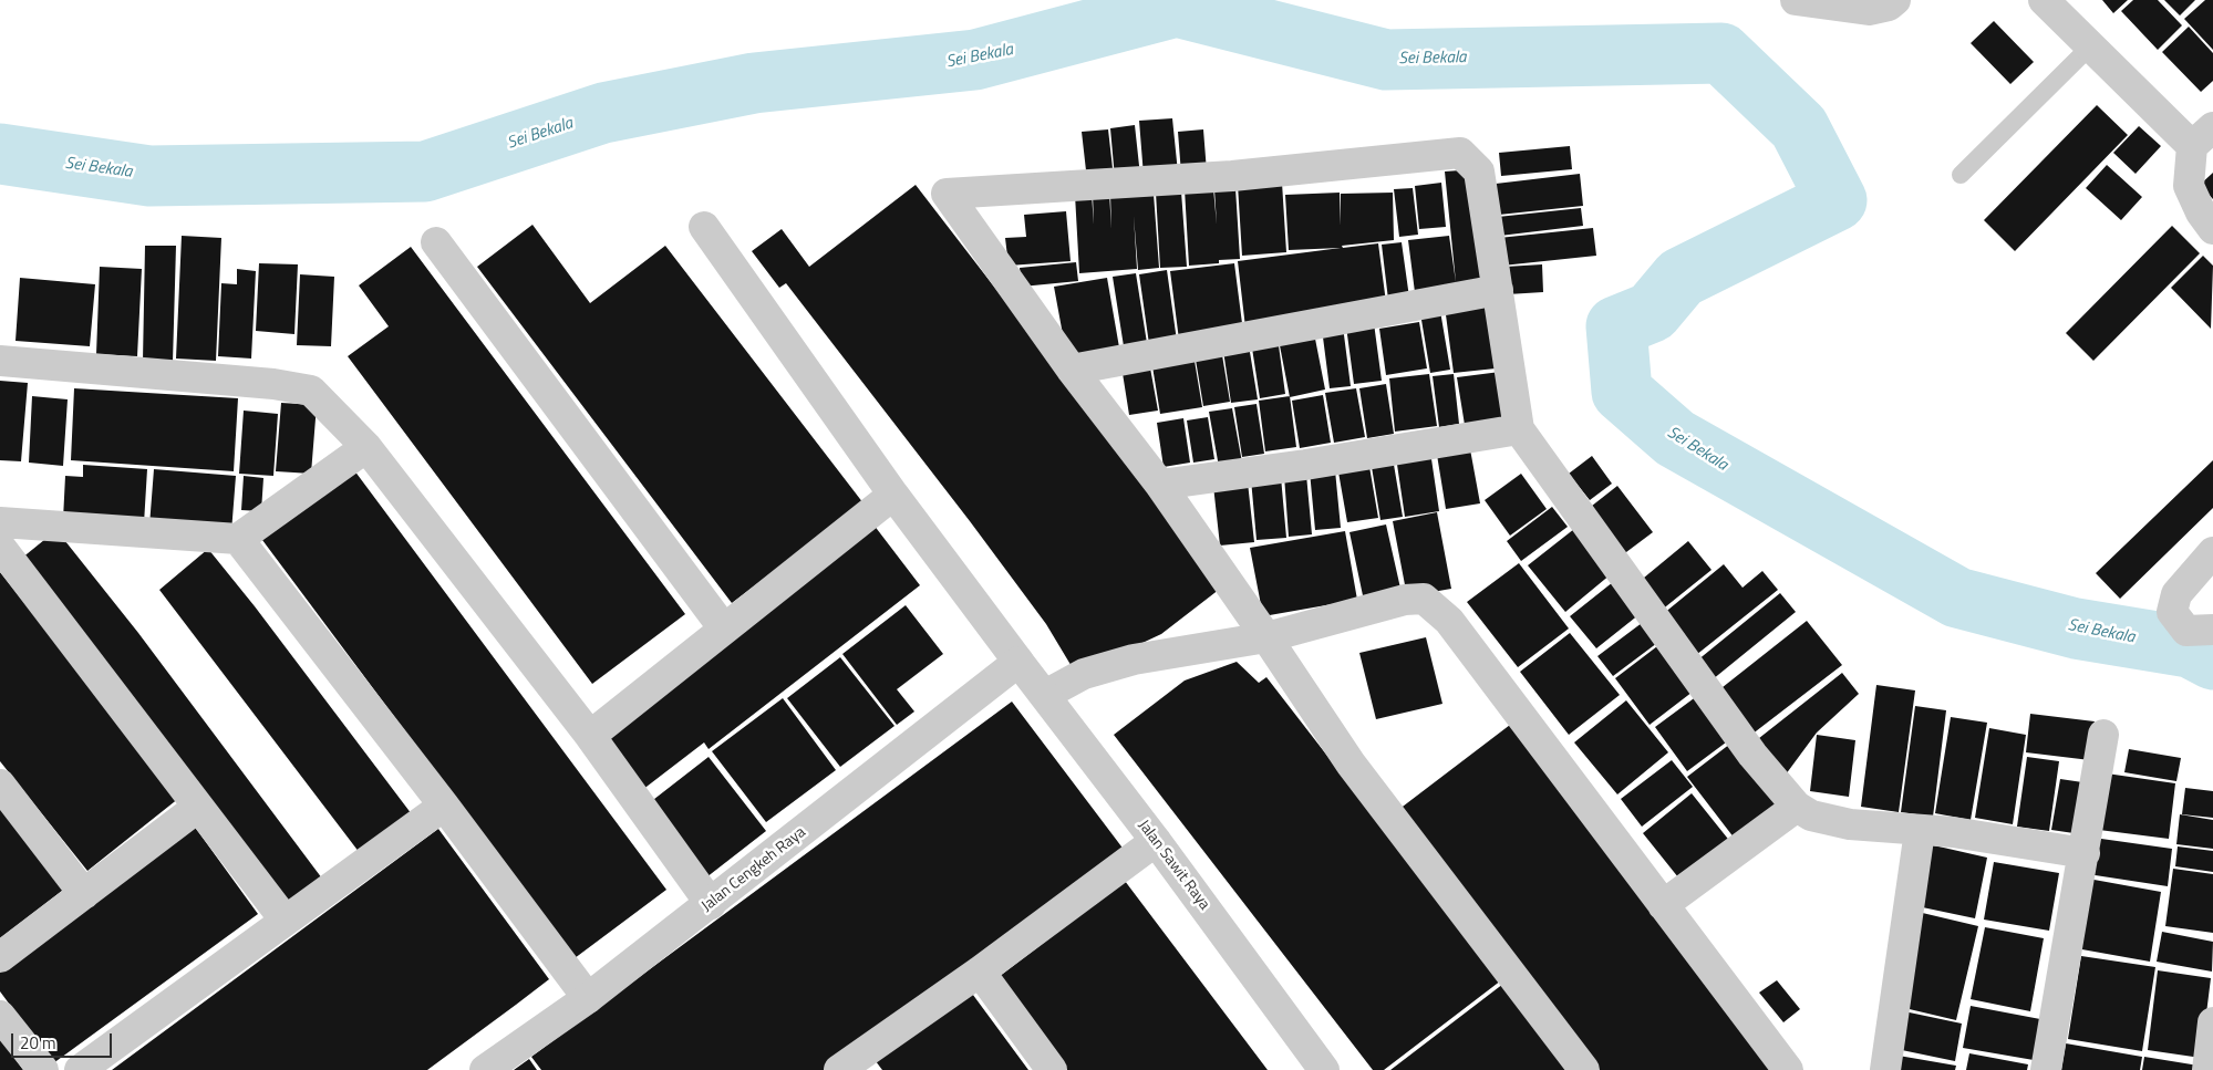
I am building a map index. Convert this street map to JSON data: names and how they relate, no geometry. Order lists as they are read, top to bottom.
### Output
{
  "streets": {
    "street": ["Jalan Sawit Raya", "Jalan Cengkeh Raya"]
  },
  "crossings": [
    ["Jalan Sawit Raya", "Jalan Cengkeh Raya"]
  ],
  "water": ["Sei Bekala"],
  "scale_bar": "20 m"
}
